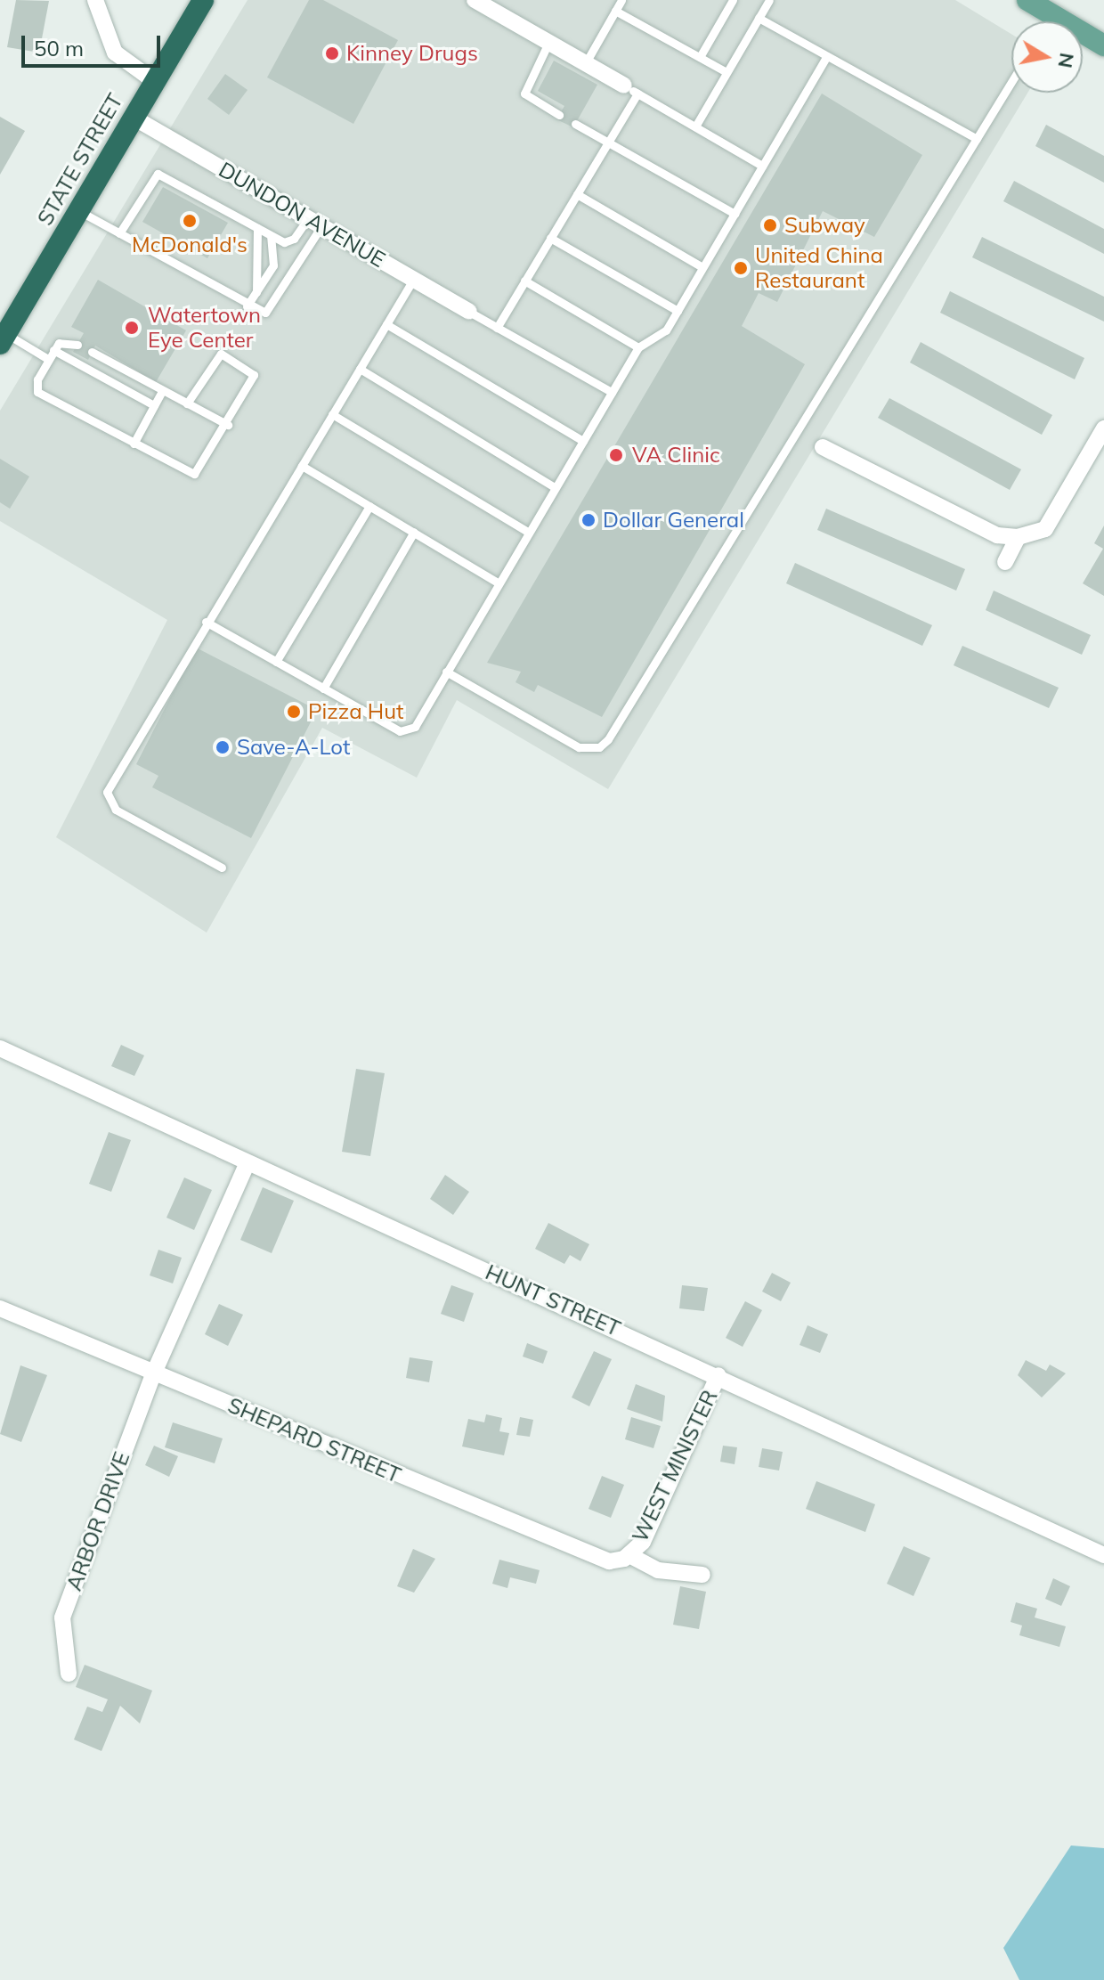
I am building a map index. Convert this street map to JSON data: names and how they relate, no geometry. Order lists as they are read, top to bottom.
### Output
{
  "streets": {
    "highway": ["STATE STREET"],
    "street": [
      "DUNDON AVENUE",
      "HUNT STREET",
      "SHEPARD STREET",
      "WEST MINISTER",
      "ARBOR DRIVE"
    ]
  },
  "crossings": [
    ["STATE STREET", "DUNDON AVENUE"],
    ["HUNT STREET", "WEST MINISTER"],
    ["HUNT STREET", "ARBOR DRIVE"],
    ["SHEPARD STREET", "WEST MINISTER"],
    ["SHEPARD STREET", "ARBOR DRIVE"]
  ],
  "places": [
    "Kinney Drugs",
    "McDonald's",
    "Subway",
    "United China Restaurant",
    "Watertown Eye Center",
    "VA Clinic",
    "Dollar General",
    "Pizza Hut",
    "Save-A-Lot"
  ],
  "scale_bar": "50 m",
  "north": "right"
}
